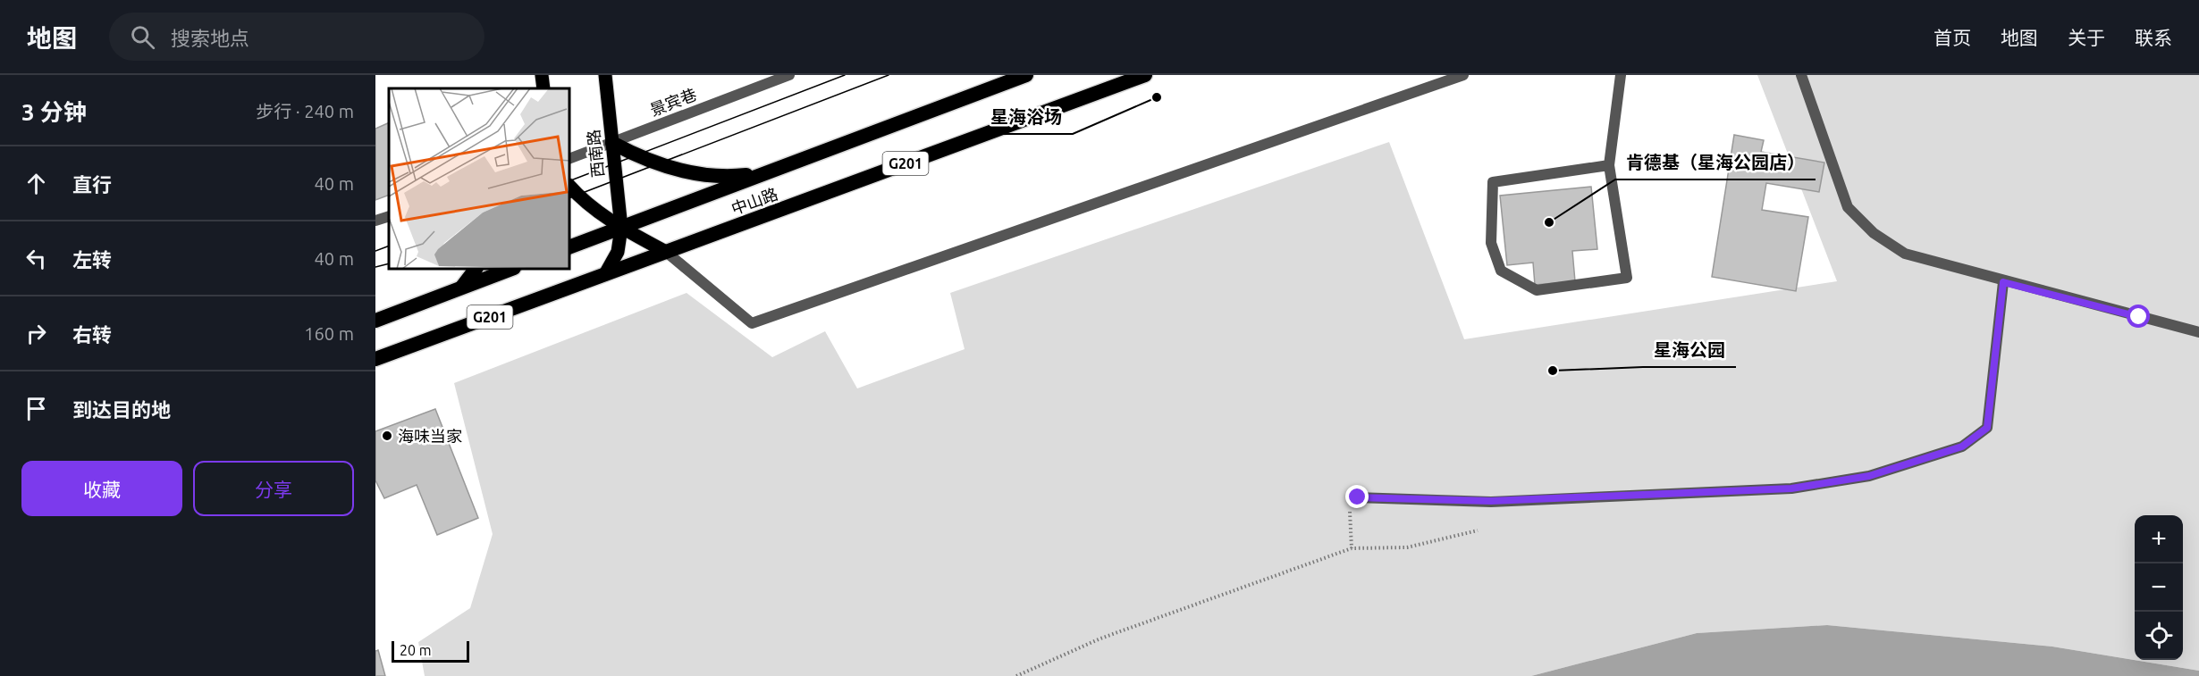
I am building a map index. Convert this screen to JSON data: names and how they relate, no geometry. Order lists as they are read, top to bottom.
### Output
{
  "streets": {
    "highway": ["G201", "中山路"],
    "main road": ["西南路"],
    "street": ["景宾巷"]
  },
  "crossings": [
    ["景宾巷", "西南路"],
    ["西南路", "中山路"]
  ],
  "places": [
    "星海浴场",
    "肯德基（星海公园店）",
    "星海公园",
    "海味当家"
  ],
  "scale_bar": "20 m",
  "page": {
    "header": "地图",
    "search": "搜索地点",
    "nav": [
      "首页",
      "地图",
      "关于",
      "联系"
    ],
    "heading": ["3 分钟", "步行 · 240 m"],
    "list": [
      ["直行", "40 m"],
      ["左转", "40 m"],
      ["右转", "160 m"],
      "到达目的地"
    ],
    "buttons": ["收藏", "分享"],
    "map_buttons": ["+", "−"],
    "scale": "20 m"
  }
}
